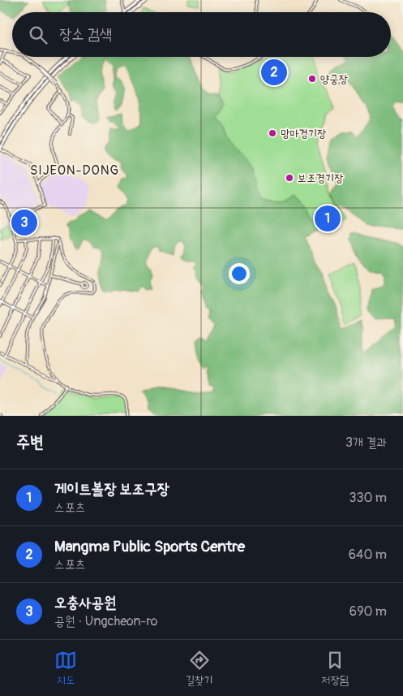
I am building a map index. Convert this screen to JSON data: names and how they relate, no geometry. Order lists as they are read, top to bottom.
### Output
{
  "districts": ["SIJEON-DONG"],
  "places": ["양궁장", "망마경기장", "보조경기장"],
  "page": {
    "search": "장소 검색",
    "pins": ["2", "1", "3"],
    "heading": ["주변", "3개 결과"],
    "list": [
      {
        "mark": "1",
        "name": "게이트볼장 보조구장",
        "note": "스포츠",
        "value": "330 m"
      },
      {
        "mark": "2",
        "name": "Mangma Public Sports Centre",
        "note": "스포츠",
        "value": "640 m"
      },
      {
        "mark": "3",
        "name": "오충사공원",
        "note": "공원 · Ungcheon-ro",
        "value": "690 m"
      }
    ],
    "nav": ["지도", "길찾기", "저장됨"]
  }
}
